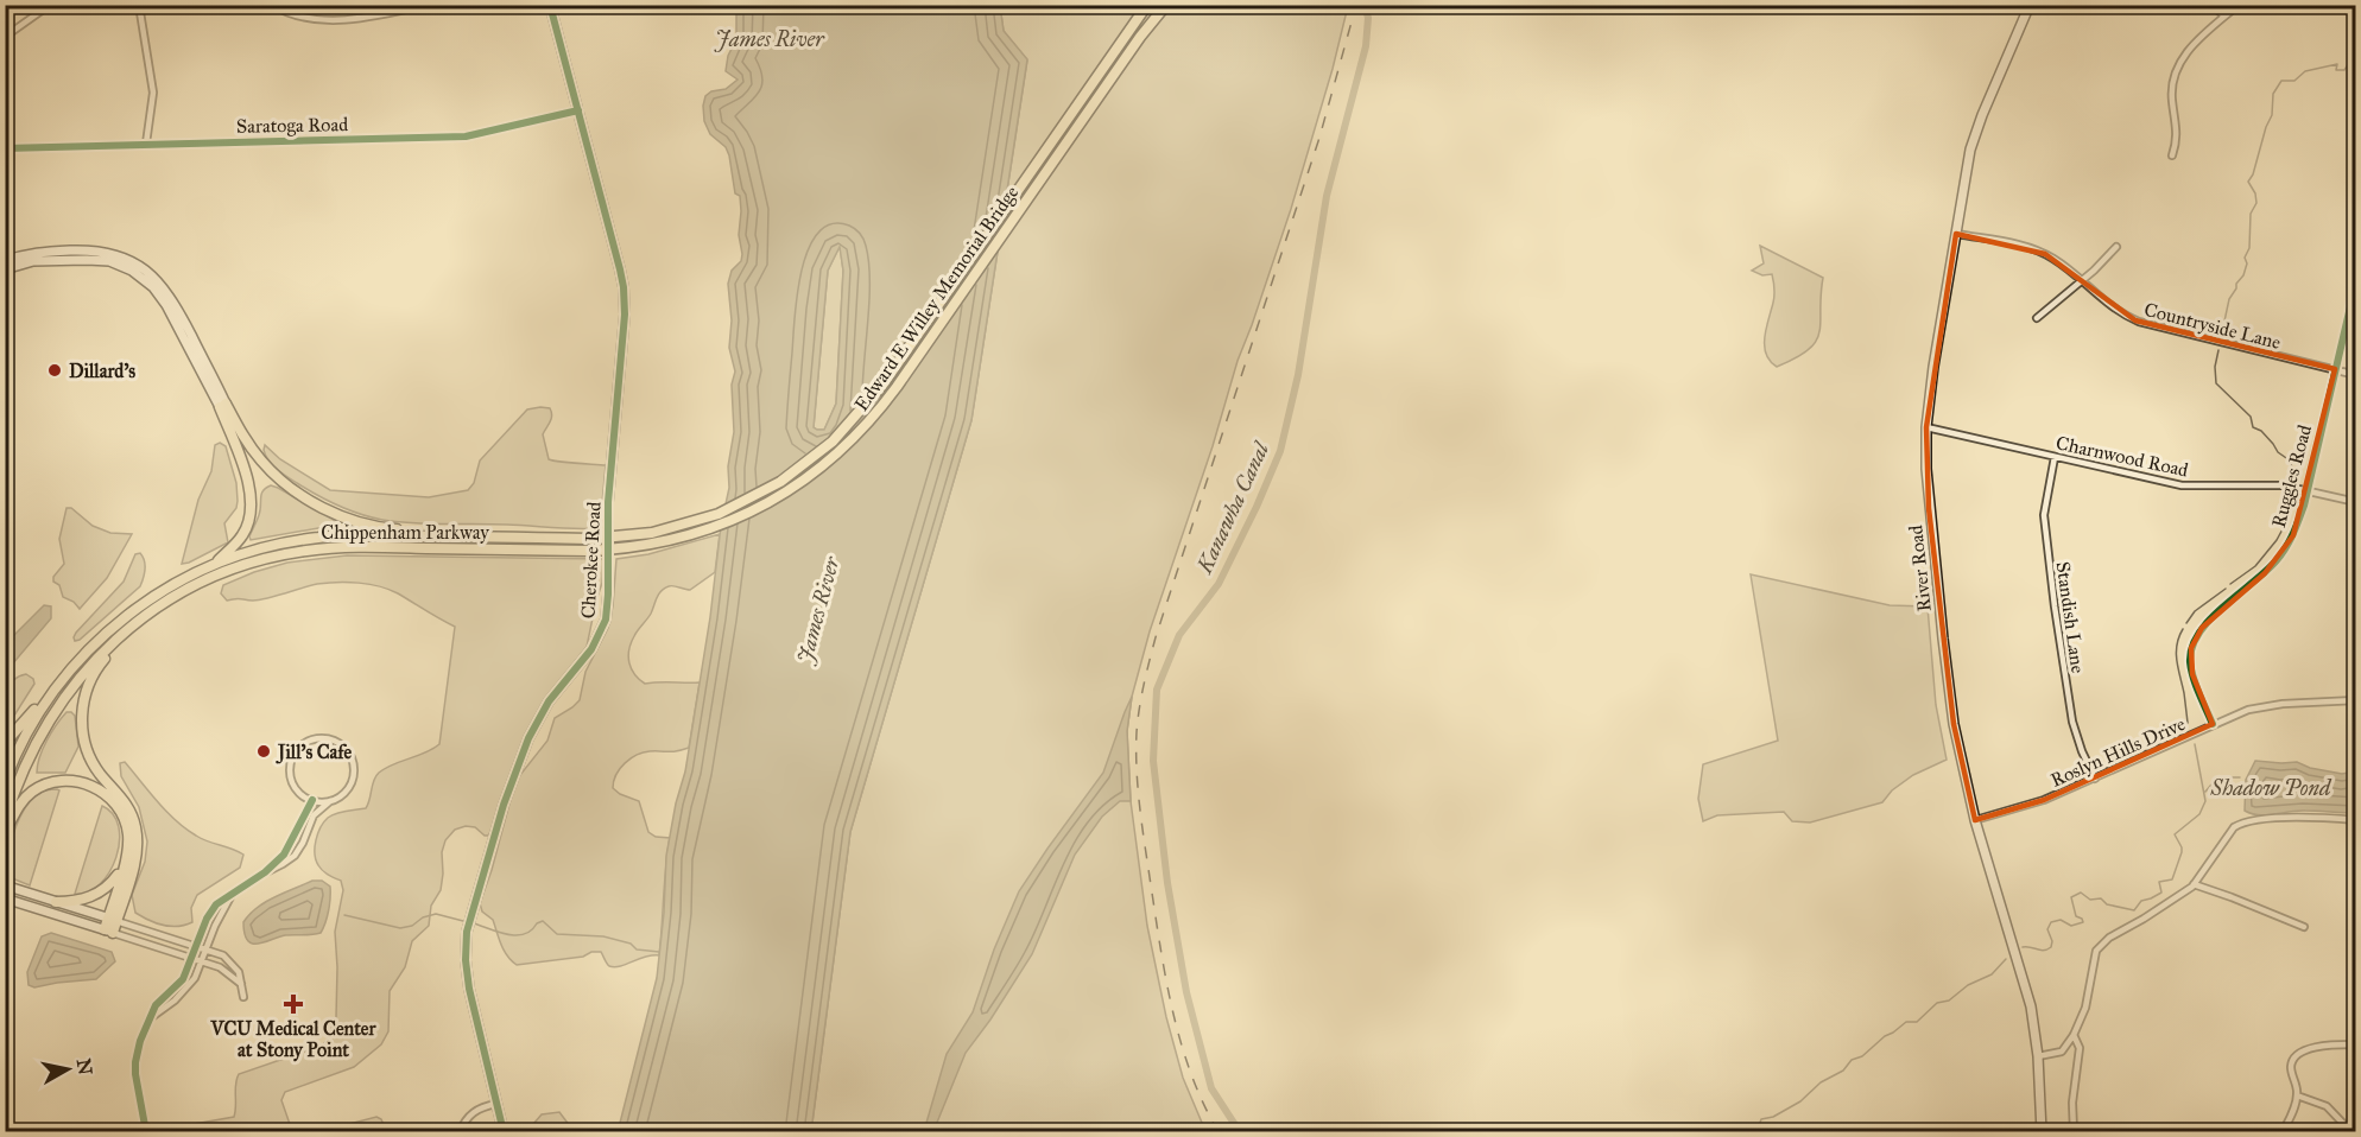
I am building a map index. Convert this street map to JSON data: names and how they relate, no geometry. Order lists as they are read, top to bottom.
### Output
{
  "streets": {
    "highway": ["Edward E Willey Memorial Bridge", "Chippenham Parkway"],
    "street": [
      "Saratoga Road",
      "Countryside Lane",
      "Charnwood Road",
      "Ruggles Road",
      "Cherokee Road",
      "River Road",
      "Standish Lane",
      "Roslyn Hills Drive"
    ]
  },
  "crossings": [
    ["Saratoga Road", "Cherokee Road"],
    ["Edward E Willey Memorial Bridge", "Chippenham Parkway"],
    ["Countryside Lane", "Ruggles Road"],
    ["Countryside Lane", "River Road"],
    ["Charnwood Road", "Ruggles Road"],
    ["Charnwood Road", "River Road"],
    ["Charnwood Road", "Standish Lane"],
    ["Ruggles Road", "Roslyn Hills Drive"],
    ["River Road", "Roslyn Hills Drive"],
    ["Standish Lane", "Roslyn Hills Drive"]
  ],
  "water": ["James River", "Kanawha Canal", "Shadow Pond"],
  "places": {
    "other": ["Dillard's", "Jill's Cafe"],
    "health": ["VCU Medical Center at Stony Point"]
  },
  "north": "right"
}
